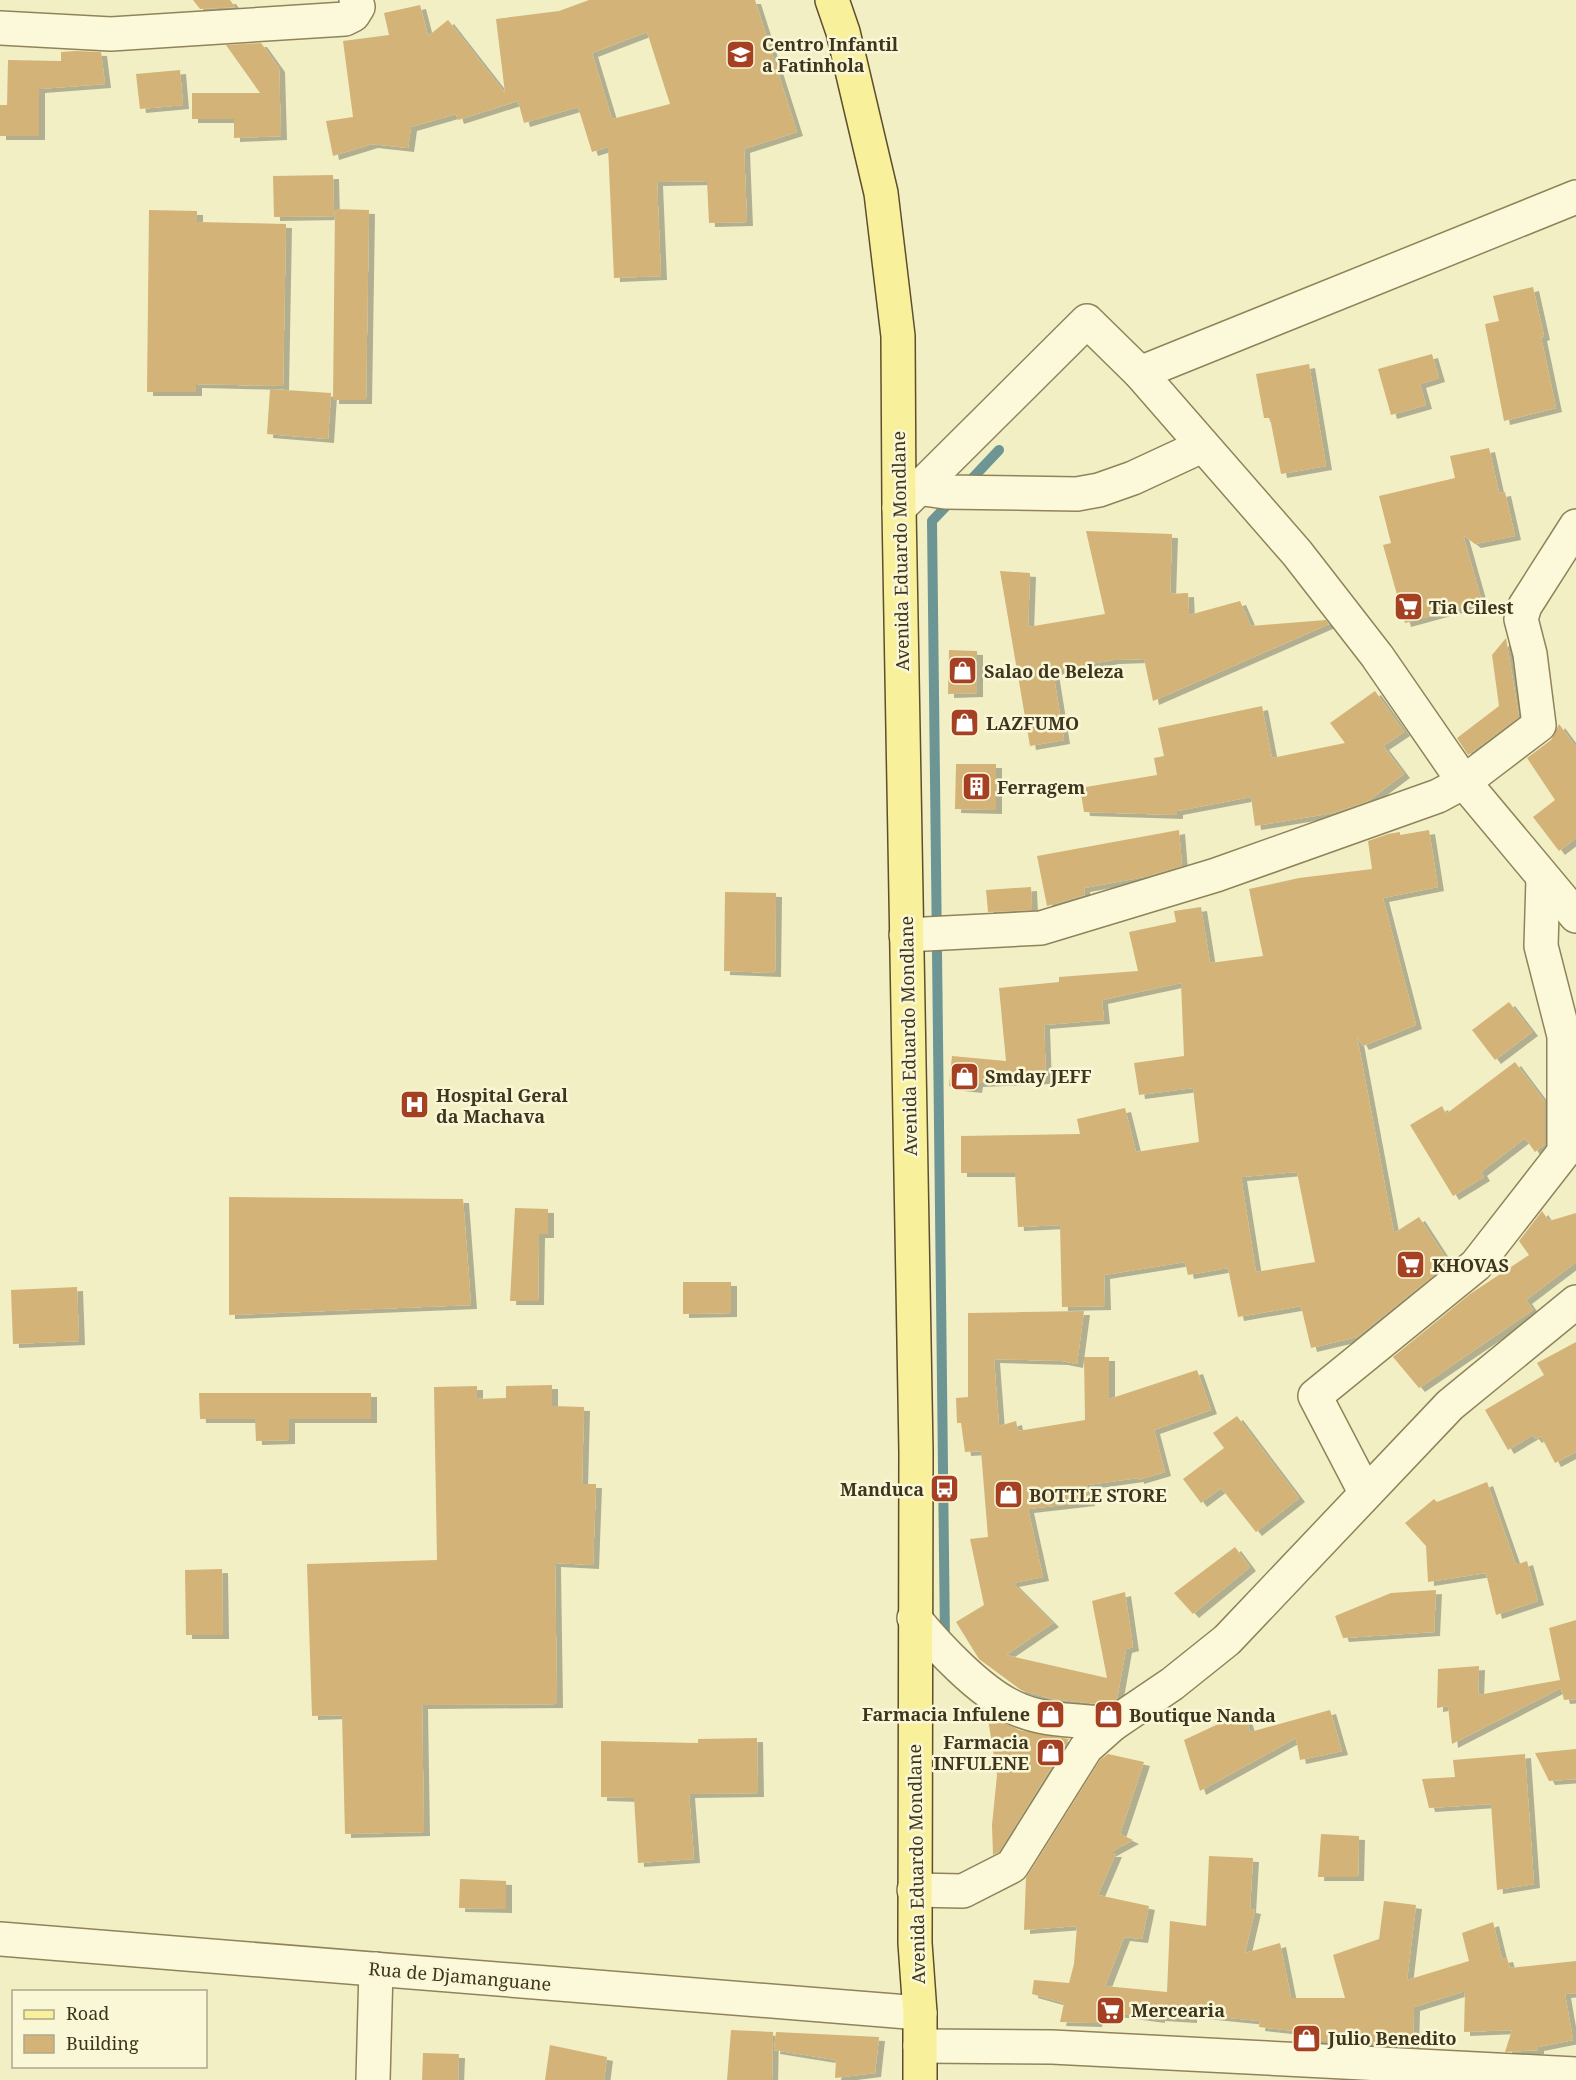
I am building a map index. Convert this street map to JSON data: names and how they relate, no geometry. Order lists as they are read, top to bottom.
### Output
{
  "streets": {
    "main road": ["Avenida Eduardo Mondlane"],
    "street": ["Rua de Djamanguane"]
  },
  "crossings": [
    ["Avenida Eduardo Mondlane", "Rua de Djamanguane"]
  ],
  "places": {
    "school or university": ["Centro Infantil a Fatinhola"],
    "supermarket": ["Tia Cilest", "KHOVAS", "Mercearia"],
    "shop": [
      "Salao de Beleza",
      "LAZFUMO",
      "Smday JEFF",
      "BOTTLE STORE",
      "Farmacia Infulene",
      "Boutique Nanda",
      "Farmacia INFULENE",
      "Julio Benedito"
    ],
    "building": ["Ferragem"],
    "hospital": ["Hospital Geral da Machava"],
    "bus stop": ["Manduca"]
  },
  "legend": ["Road", "Building"]
}
